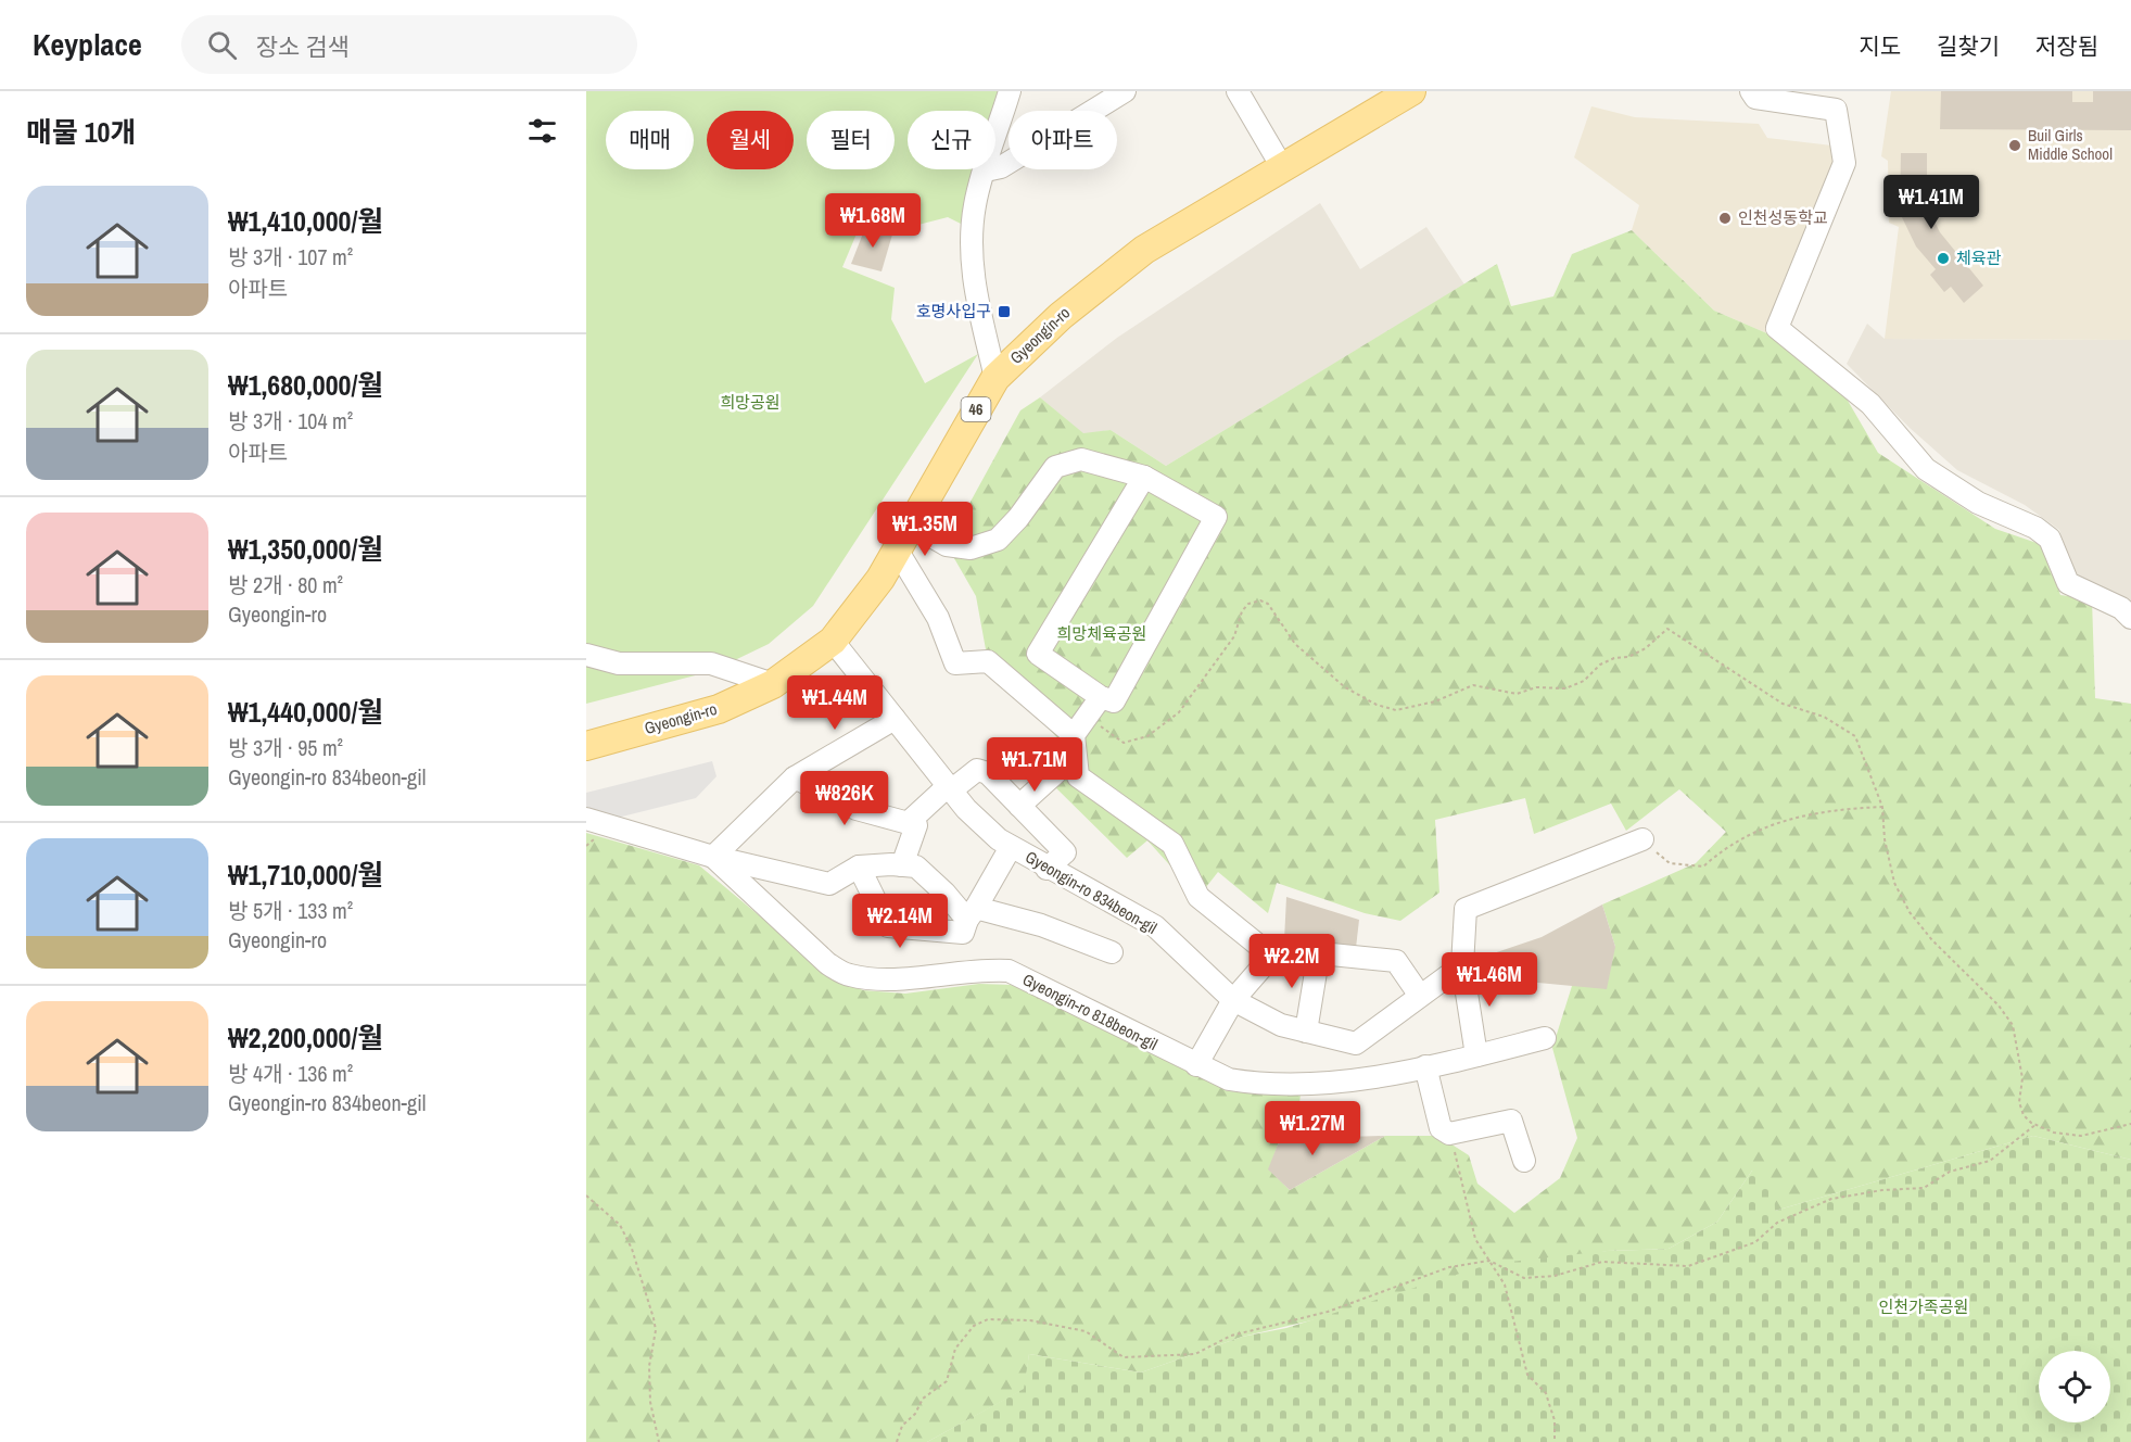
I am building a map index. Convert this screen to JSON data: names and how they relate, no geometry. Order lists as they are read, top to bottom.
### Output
{
  "streets": {
    "main road": ["Gyeongin-ro", "46"],
    "street": ["Gyeongin-ro 834beon-gil", "Gyeongin-ro 818beon-gil"]
  },
  "crossings": [
    ["Gyeongin-ro", "Gyeongin-ro 834beon-gil"]
  ],
  "parks": ["희망공원", "희망체육공원", "인천가족공원"],
  "places": {
    "other": ["Buil Girls Middle School", "인천성동학교", "체육관"],
    "transit": ["호명사입구"]
  },
  "page": {
    "header": "Keyplace",
    "search": "장소 검색",
    "nav": ["지도", "길찾기", "저장됨"],
    "heading": "매물 10개",
    "chip": [
      "매매",
      "월세",
      "필터",
      "신규",
      "아파트"
    ],
    "list": [
      {
        "name": "₩1,410,000/월",
        "note": "방 3개 · 107 m² · 아파트"
      },
      {
        "name": "₩1,680,000/월",
        "note": "방 3개 · 104 m² · 아파트"
      },
      {
        "name": "₩1,350,000/월",
        "note": "방 2개 · 80 m² · Gyeongin-ro"
      },
      {
        "name": "₩1,440,000/월",
        "note": "방 3개 · 95 m² · Gyeongin-ro 834beon-gil"
      },
      {
        "name": "₩1,710,000/월",
        "note": "방 5개 · 133 m² · Gyeongin-ro"
      },
      {
        "name": "₩2,200,000/월",
        "note": "방 4개 · 136 m² · Gyeongin-ro 834beon-gil"
      }
    ],
    "price": [
      "₩1.41M",
      "₩1.68M",
      "₩1.35M",
      "₩1.44M",
      "₩1.71M",
      "₩826K",
      "₩2.14M",
      "₩2.2M",
      "₩1.46M",
      "₩1.27M"
    ]
  }
}
